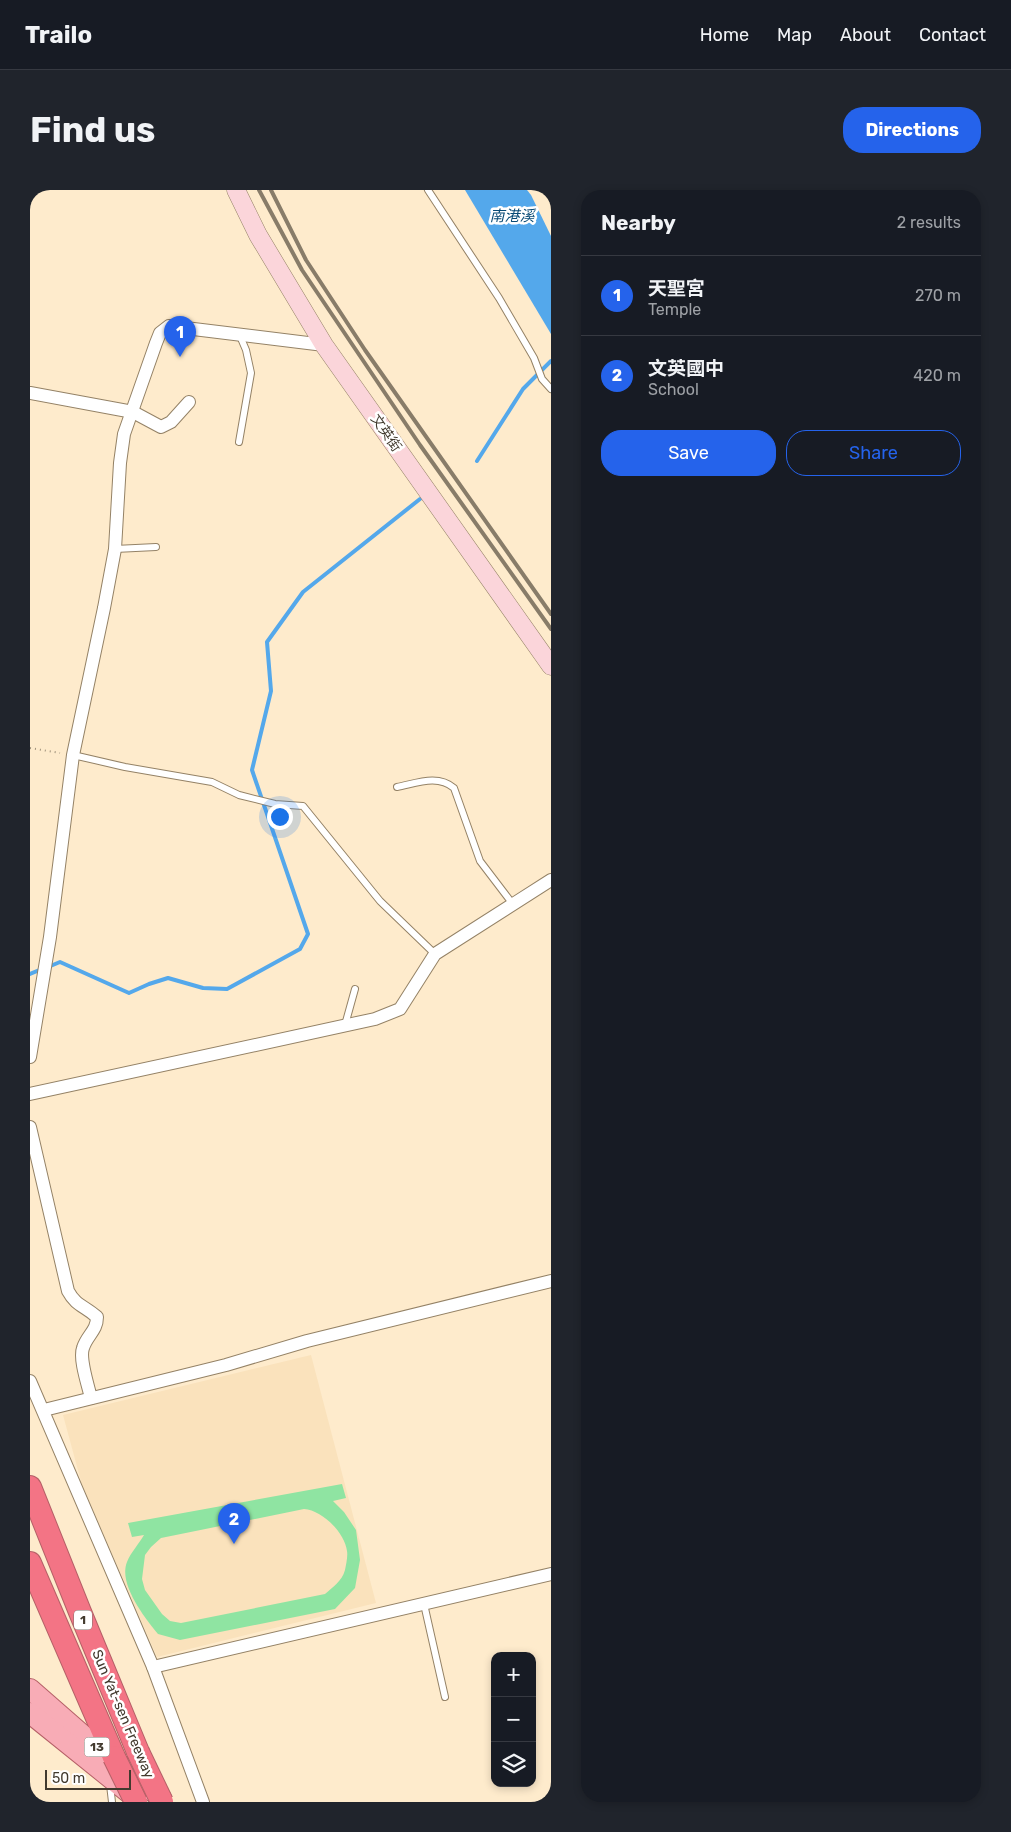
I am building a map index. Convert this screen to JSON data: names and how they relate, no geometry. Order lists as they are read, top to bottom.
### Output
{
  "streets": {
    "highway": ["1", "Sun Yat-sen Freeway"],
    "main road": ["13"],
    "street": ["文英街"]
  },
  "crossings": [
    ["Sun Yat-sen Freeway", "13"]
  ],
  "water": ["南港溪"],
  "scale_bar": "50 m",
  "page": {
    "header": "Trailo",
    "nav": [
      "Home",
      "Map",
      "About",
      "Contact"
    ],
    "buttons": [
      "Directions",
      ["Save", "Share"]
    ],
    "title": "Find us",
    "heading": ["Nearby", "2 results"],
    "list": [
      {
        "mark": "1",
        "name": "天聖宮",
        "note": "Temple",
        "value": "270 m"
      },
      {
        "mark": "2",
        "name": "文英國中",
        "note": "School",
        "value": "420 m"
      }
    ],
    "pins": ["1", "2"],
    "map_buttons": ["+", "−"],
    "scale": "50 m"
  }
}
